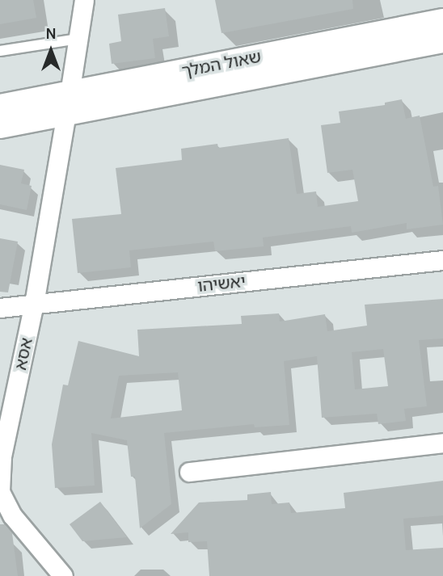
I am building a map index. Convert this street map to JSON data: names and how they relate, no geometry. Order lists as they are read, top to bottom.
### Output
{
  "streets": {
    "street": ["שאול המלך", "יאשיהו", "אסא"]
  },
  "crossings": [
    ["שאול המלך", "אסא"],
    ["יאשיהו", "אסא"]
  ],
  "north": "top"
}
